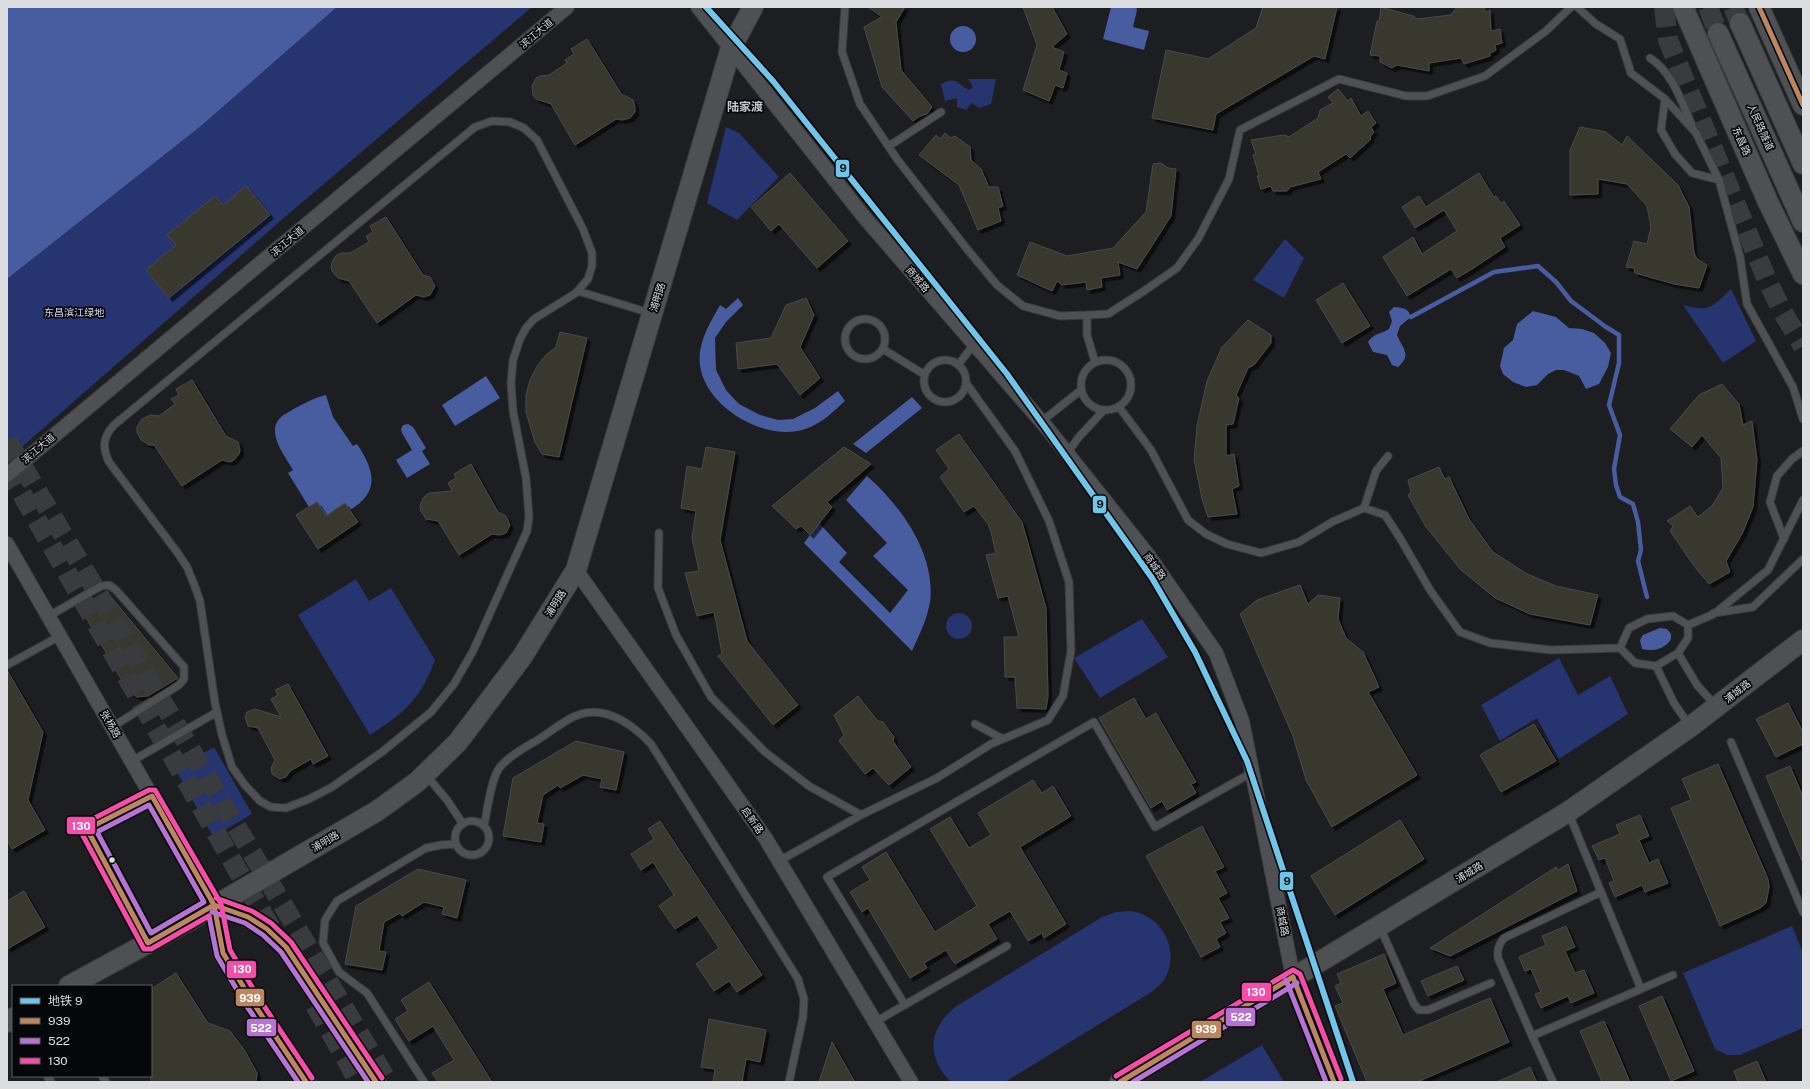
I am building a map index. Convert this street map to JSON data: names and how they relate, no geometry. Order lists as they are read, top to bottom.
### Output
{
  "streets": {
    "main road": [
      "人民路隧道",
      "东昌路",
      "商城路",
      "浦明路",
      "浦城路",
      "张杨路"
    ],
    "street": ["滨江大道", "启新路"]
  },
  "crossings": [
    ["商城路", "浦明路"],
    ["商城路", "浦城路"],
    ["浦明路", "张杨路"],
    ["浦明路", "启新路"]
  ],
  "districts": ["陆家渡"],
  "parks": ["东昌滨江绿地"],
  "lines": [
    "metro line 9",
    "transit line 939",
    "transit line 130",
    "transit line 522"
  ],
  "legend": [
    "地铁 9",
    "939",
    "522",
    "130"
  ]
}
